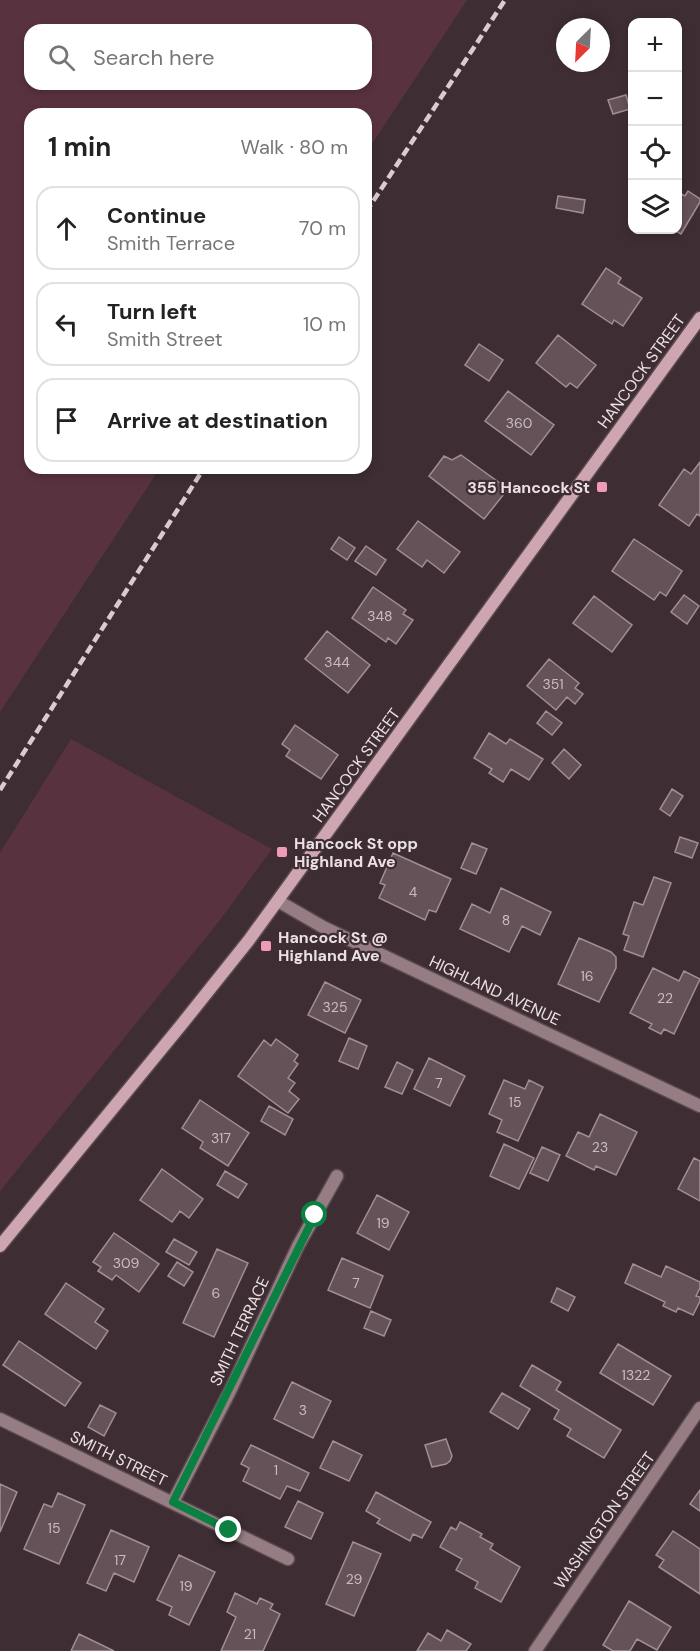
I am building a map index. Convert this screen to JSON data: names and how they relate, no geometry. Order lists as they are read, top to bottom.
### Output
{
  "streets": {
    "main road": ["HANCOCK STREET"],
    "street": [
      "HIGHLAND AVENUE",
      "SMITH TERRACE",
      "SMITH STREET",
      "WASHINGTON STREET"
    ]
  },
  "crossings": [
    ["HANCOCK STREET", "HIGHLAND AVENUE"],
    ["SMITH TERRACE", "SMITH STREET"]
  ],
  "places": {
    "transit": ["355 Hancock St", "Hancock St opp Highland Ave", "Hancock St @ Highland Ave"]
  },
  "house_numbers": [
    "360",
    "348",
    "344",
    "351",
    "4",
    "8",
    "16",
    "22",
    "325",
    "7",
    "15",
    "317",
    "23",
    "19",
    "309",
    "7",
    "6",
    "1322",
    "3",
    "1",
    "15",
    "17",
    "29",
    "19",
    "21"
  ],
  "north": "bottom left",
  "page": {
    "map_buttons": ["+", "−"],
    "search": "Search here",
    "heading": ["1 min", "Walk · 80 m"],
    "list": [
      ["Continue", "Smith Terrace", "70 m"],
      ["Turn left", "Smith Street", "10 m"],
      "Arrive at destination"
    ]
  }
}
